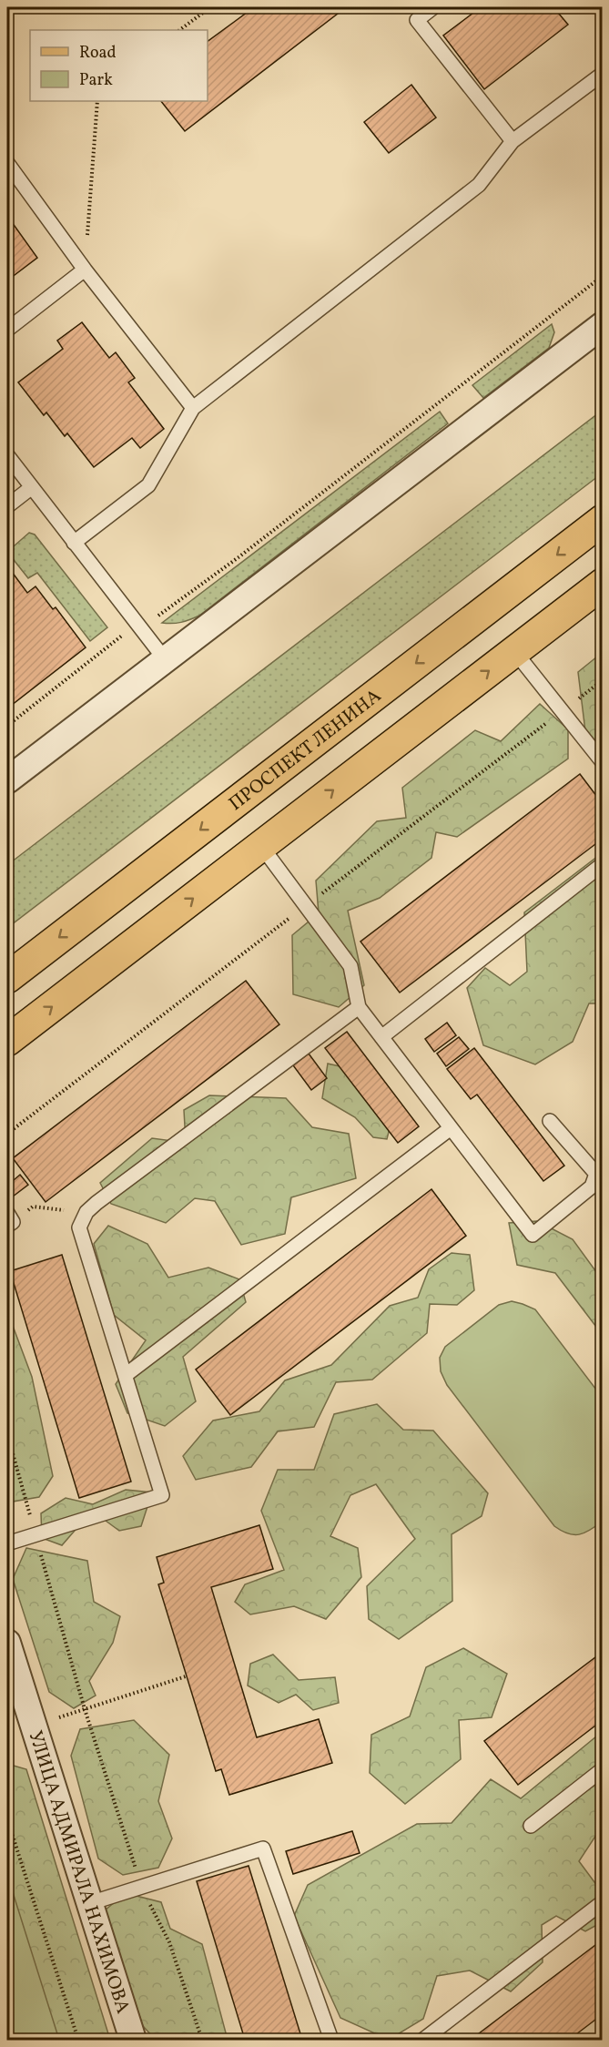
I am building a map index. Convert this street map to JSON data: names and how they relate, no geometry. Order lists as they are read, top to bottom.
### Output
{
  "streets": {
    "main road": ["ПРОСПЕКТ ЛЕНИНА"],
    "street": ["УЛИЦА АДМИРАЛА НАХИМОВА"]
  },
  "legend": ["Road", "Park"]
}
